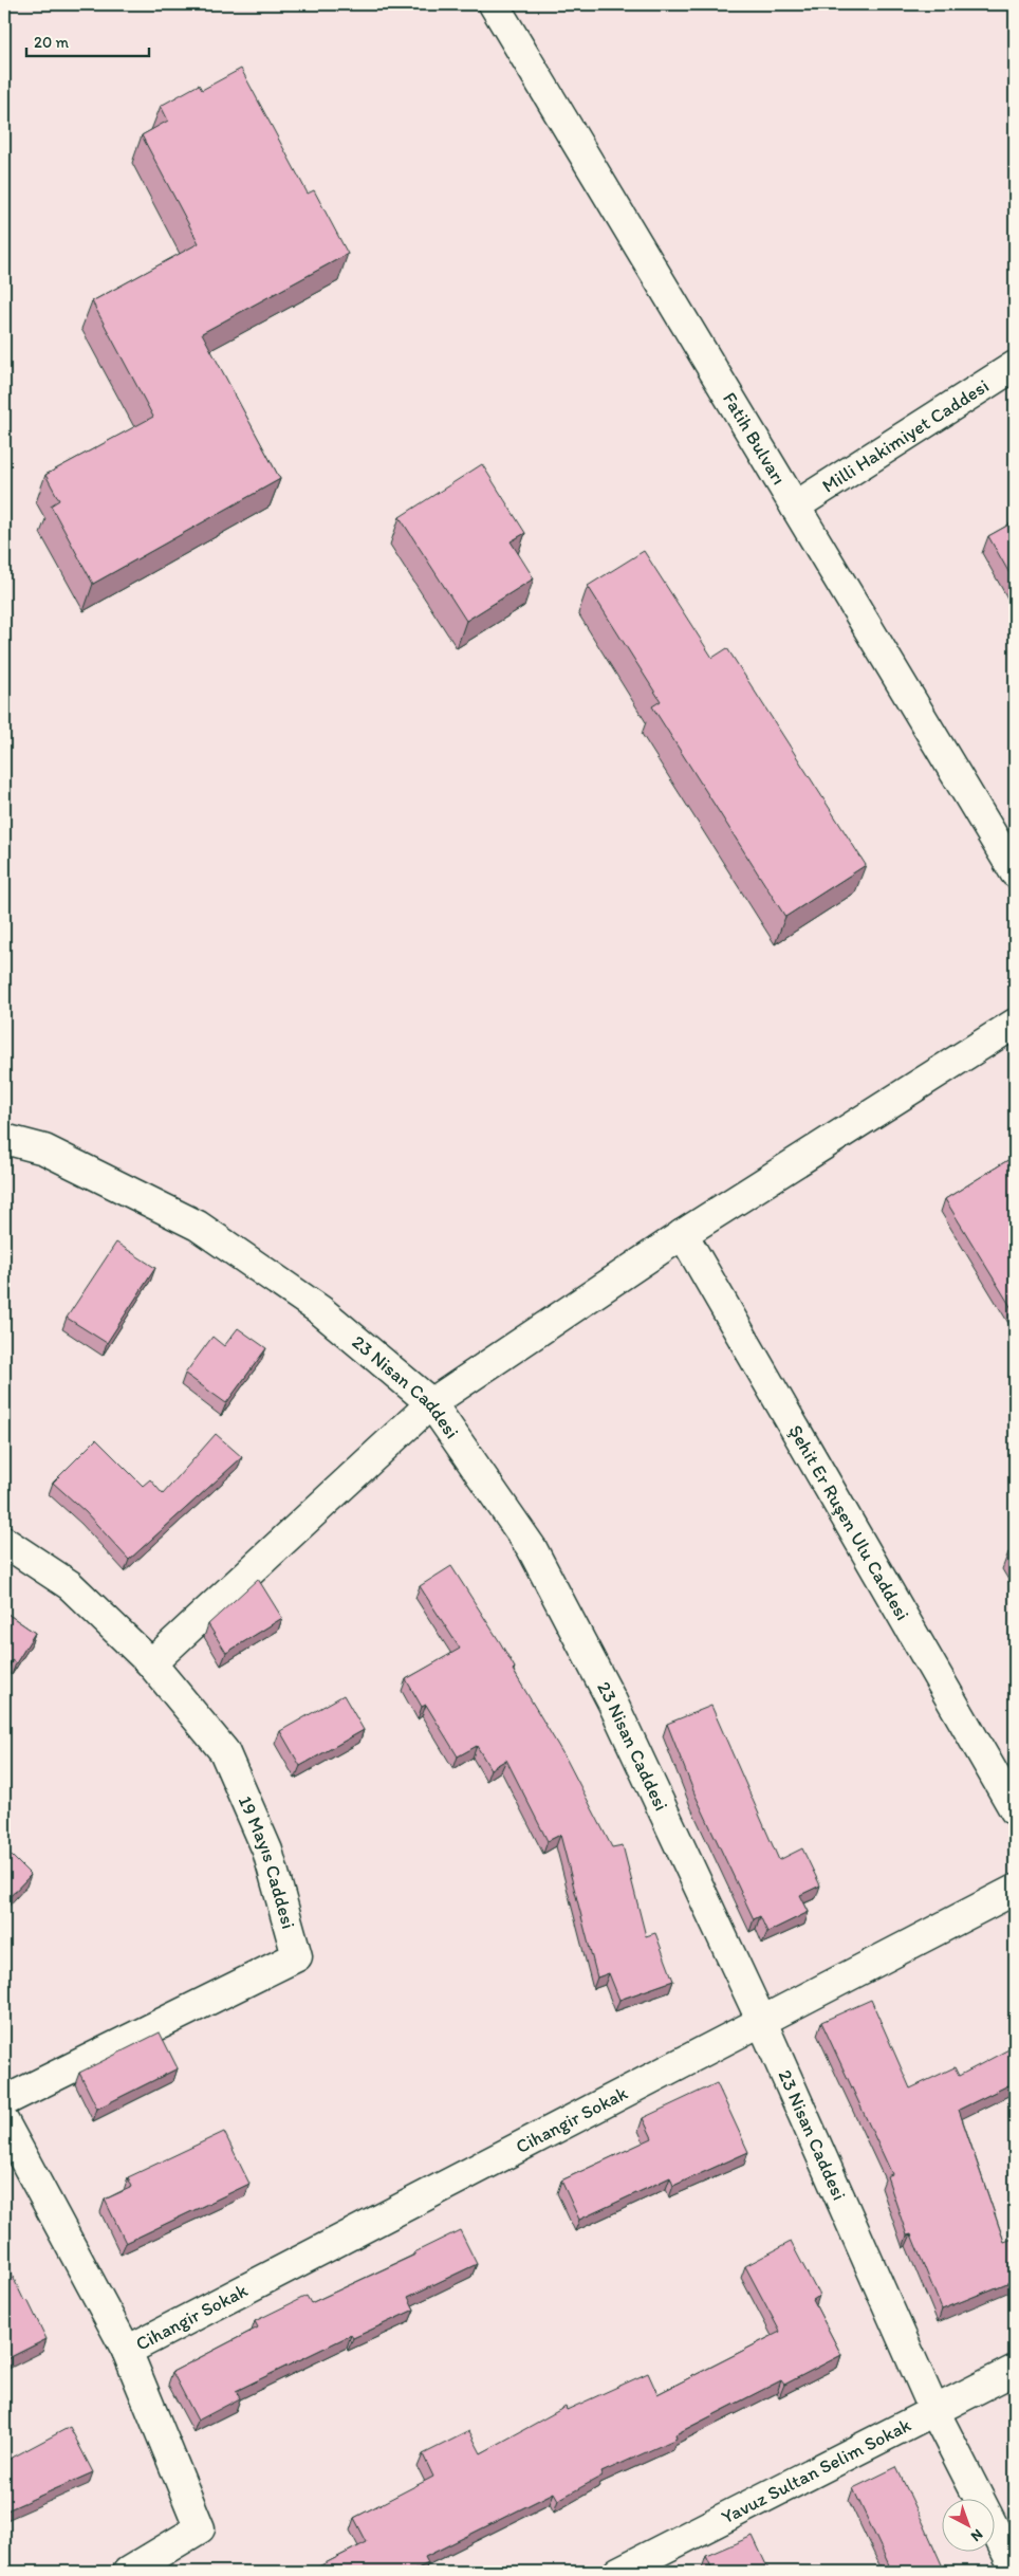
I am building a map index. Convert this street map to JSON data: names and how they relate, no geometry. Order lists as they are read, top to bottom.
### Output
{
  "streets": {
    "street": [
      "Milli Hakimiyet Caddesi",
      "Fatih Bulvarı",
      "23 Nisan Caddesi",
      "Şehit Er Ruşen Ulu Caddesi",
      "19 Mayıs Caddesi",
      "Cihangir Sokak",
      "Yavuz Sultan Selim Sokak"
    ]
  },
  "crossings": [
    ["Milli Hakimiyet Caddesi", "Fatih Bulvarı"],
    ["23 Nisan Caddesi", "Cihangir Sokak"],
    ["23 Nisan Caddesi", "Yavuz Sultan Selim Sokak"]
  ],
  "scale_bar": "20 m",
  "north": "bottom right"
}
